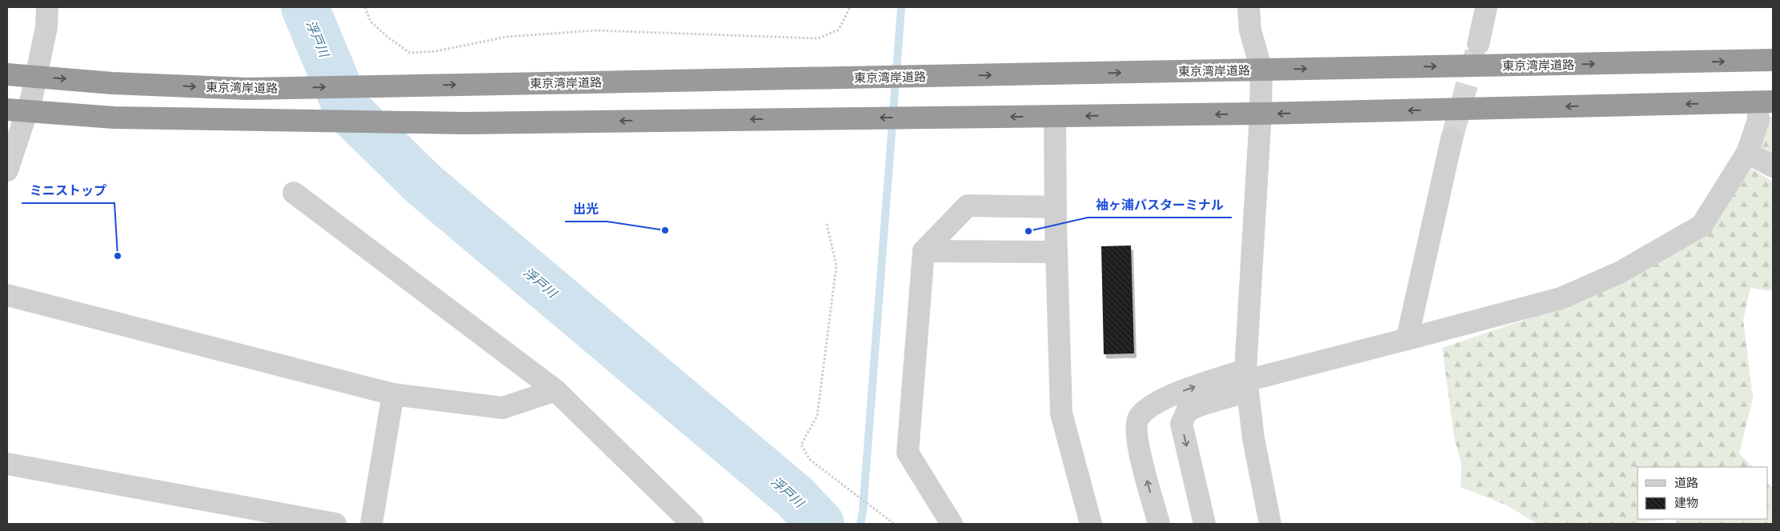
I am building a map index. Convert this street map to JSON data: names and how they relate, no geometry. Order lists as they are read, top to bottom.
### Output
{
  "streets": {
    "highway": ["東京湾岸道路"]
  },
  "water": ["浮戸川"],
  "places": ["出光", "袖ヶ浦バスターミナル", "ミニストップ"],
  "legend": ["道路", "建物"]
}
